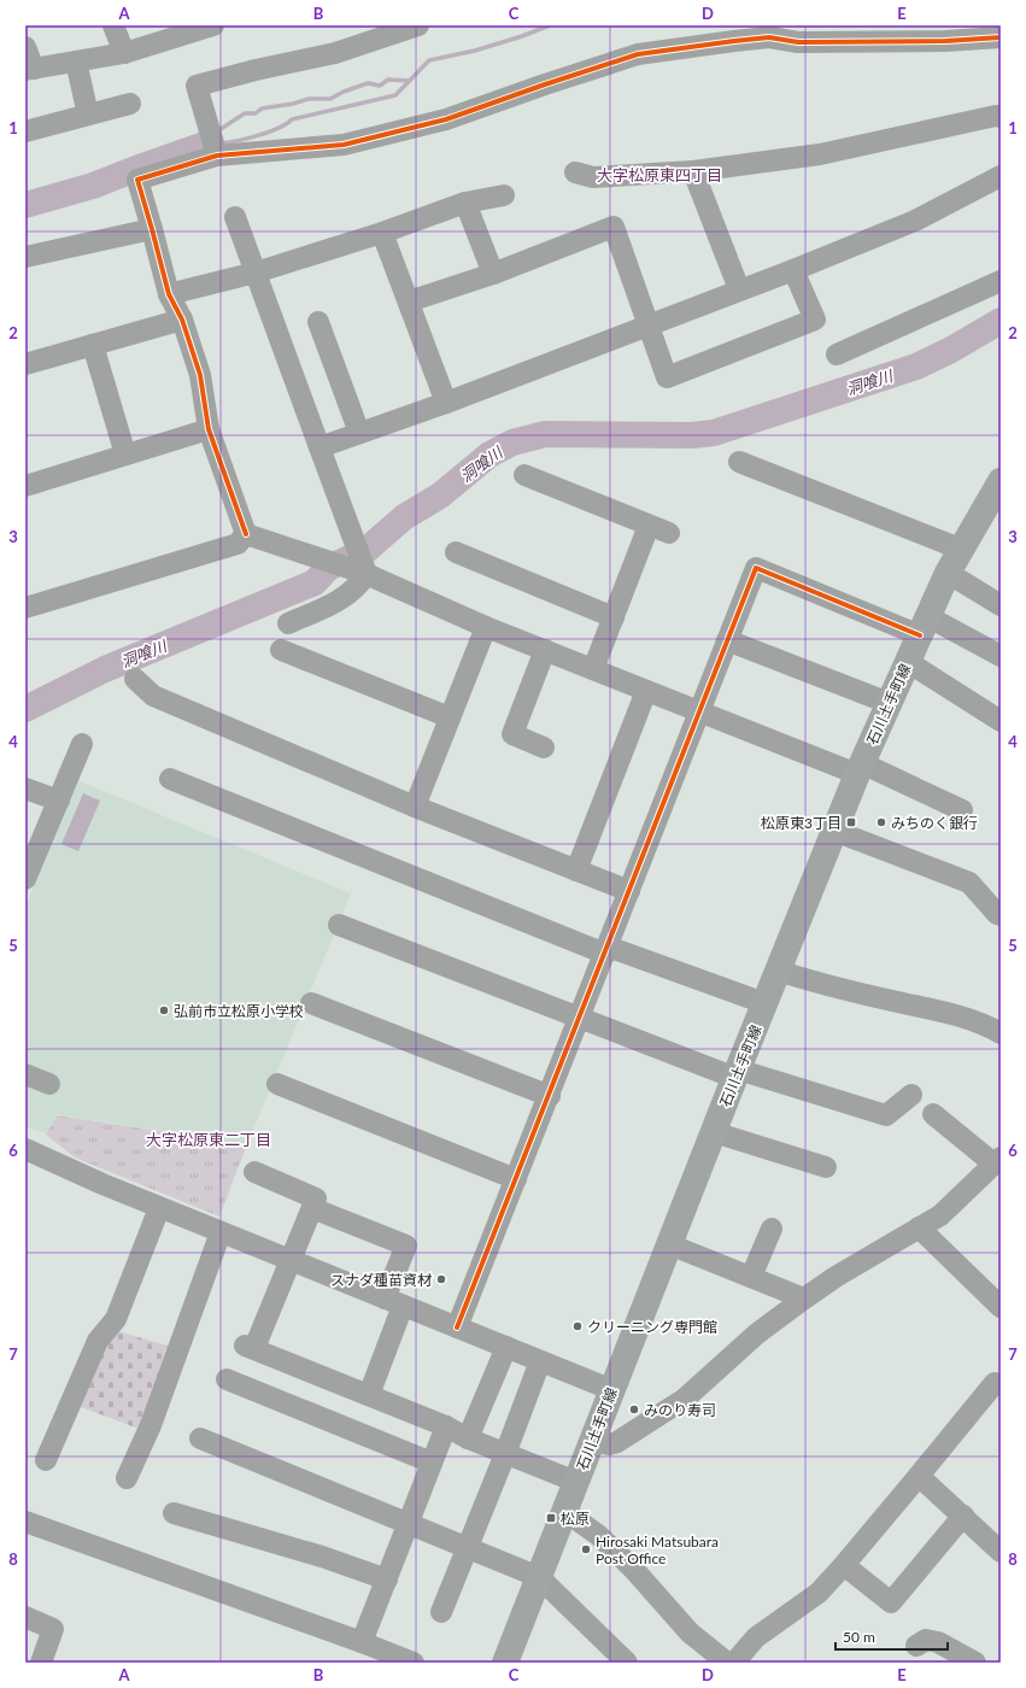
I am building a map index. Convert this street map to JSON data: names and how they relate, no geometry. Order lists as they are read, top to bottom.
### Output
{
  "streets": {
    "main road": ["石川土手町線"]
  },
  "districts": ["大字松原東四丁目", "大字松原東二丁目"],
  "water": ["洞喰川"],
  "places": {
    "transit": ["松原東3丁目", "松原"],
    "other": [
      "みちのく銀行",
      "弘前市立松原小学校",
      "スナダ種苗資材",
      "クリーニング専門館",
      "みのり寿司",
      "Hirosaki Matsubara Post Office"
    ]
  },
  "scale_bar": "50 m",
  "grid": {
    "columns": [
      "A",
      "B",
      "C",
      "D",
      "E"
    ],
    "rows": [
      "1",
      "2",
      "3",
      "4",
      "5",
      "6",
      "7",
      "8"
    ]
  }
}
